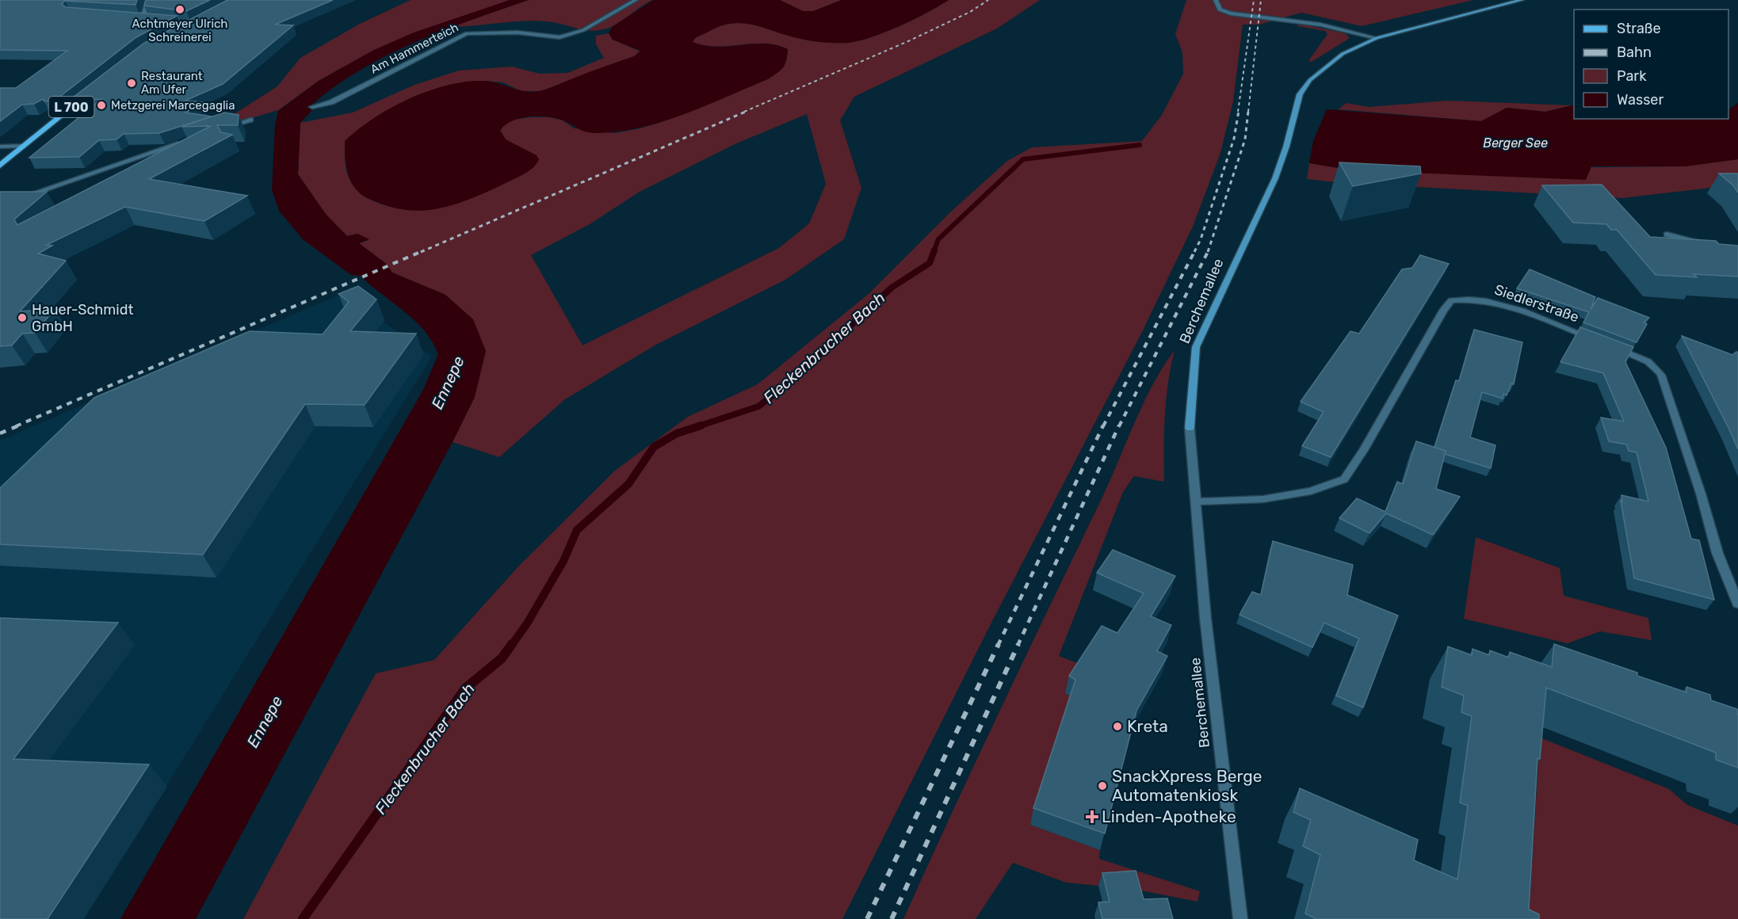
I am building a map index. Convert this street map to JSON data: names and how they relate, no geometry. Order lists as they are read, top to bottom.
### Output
{
  "streets": {
    "main road": ["L 700"],
    "street": ["Am Hammerteich", "Berchemallee", "Siedlerstraße"]
  },
  "crossings": [
    ["Berchemallee", "Siedlerstraße"]
  ],
  "water": ["Berger See", "Fleckenbrucher Bach", "Ennepe"],
  "places": {
    "other": [
      "Achtmeyer Ulrich Schreinerei",
      "Restaurant Am Ufer",
      "Metzgerei Marcegaglia",
      "Hauer-Schmidt GmbH",
      "Kreta",
      "SnackXpress Berge Automatenkiosk"
    ],
    "health": ["Linden-Apotheke"]
  },
  "legend": [
    "Straße",
    "Bahn",
    "Park",
    "Wasser"
  ]
}
